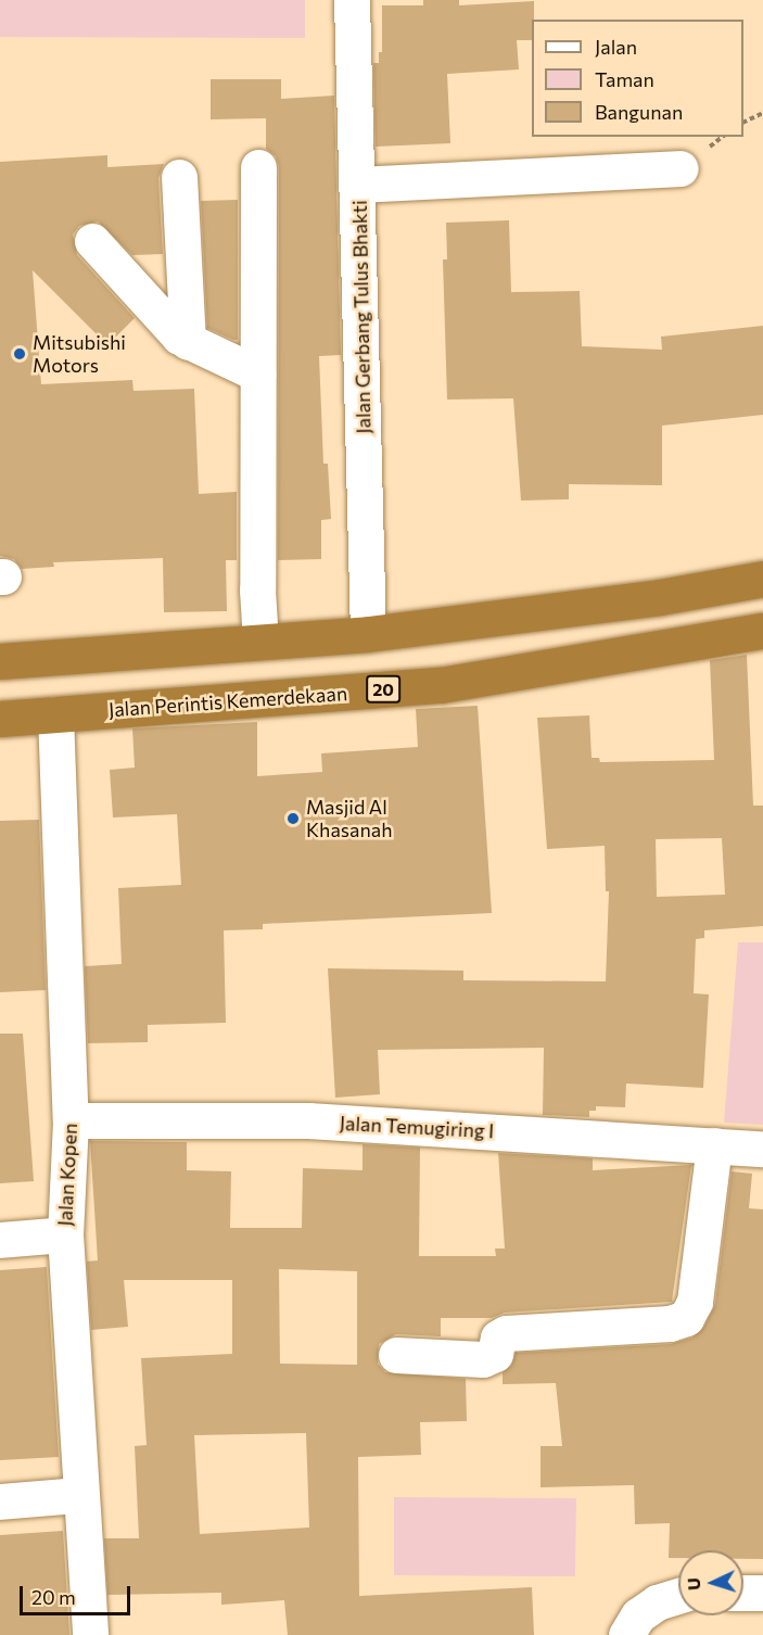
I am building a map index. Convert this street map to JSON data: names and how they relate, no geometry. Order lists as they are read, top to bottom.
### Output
{
  "streets": {
    "highway": ["20", "Jalan Perintis Kemerdekaan"],
    "street": ["Jalan Gerbang Tulus Bhakti", "Jalan Temugiring I", "Jalan Kopen"]
  },
  "crossings": [
    ["Jalan Perintis Kemerdekaan", "Jalan Kopen"],
    ["Jalan Temugiring I", "Jalan Kopen"]
  ],
  "places": ["Mitsubishi Motors", "Masjid Al Khasanah"],
  "legend": ["Jalan", "Taman", "Bangunan"],
  "scale_bar": "20 m",
  "north": "left"
}
